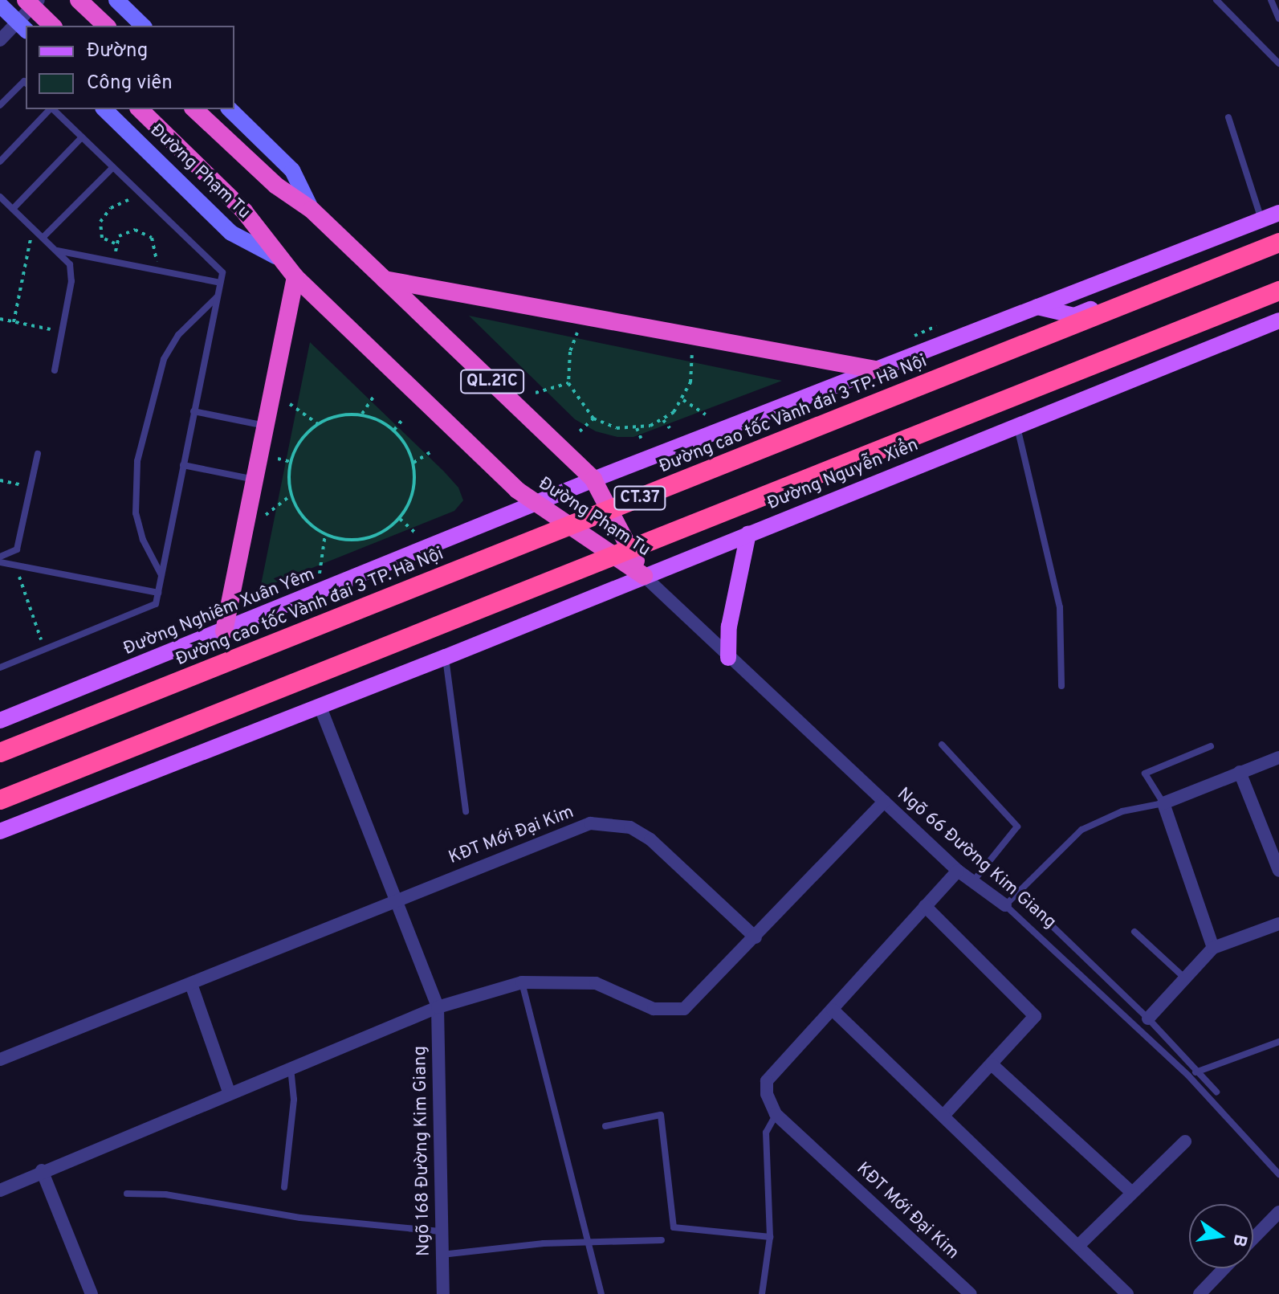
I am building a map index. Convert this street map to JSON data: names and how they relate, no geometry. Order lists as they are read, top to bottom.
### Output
{
  "streets": {
    "highway": [
      "Đường Phạm Tu",
      "QL.21C",
      "Đường cao tốc Vành đai 3 TP. Hà Nội",
      "CT.37"
    ],
    "main road": ["Đường Nguyễn Xiển", "Đường Nghiêm Xuân Yêm"],
    "street": ["KĐT Mới Đại Kim", "Ngõ 66 Đường Kim Giang", "Ngõ 168 Đường Kim Giang"]
  },
  "crossings": [
    ["Đường Phạm Tu", "Đường Nguyễn Xiển"],
    ["Đường Phạm Tu", "Đường Nghiêm Xuân Yêm"],
    ["Đường Phạm Tu", "Ngõ 66 Đường Kim Giang"],
    ["Đường Nguyễn Xiển", "Ngõ 66 Đường Kim Giang"]
  ],
  "legend": ["Đường", "Công viên"],
  "north": "right"
}
